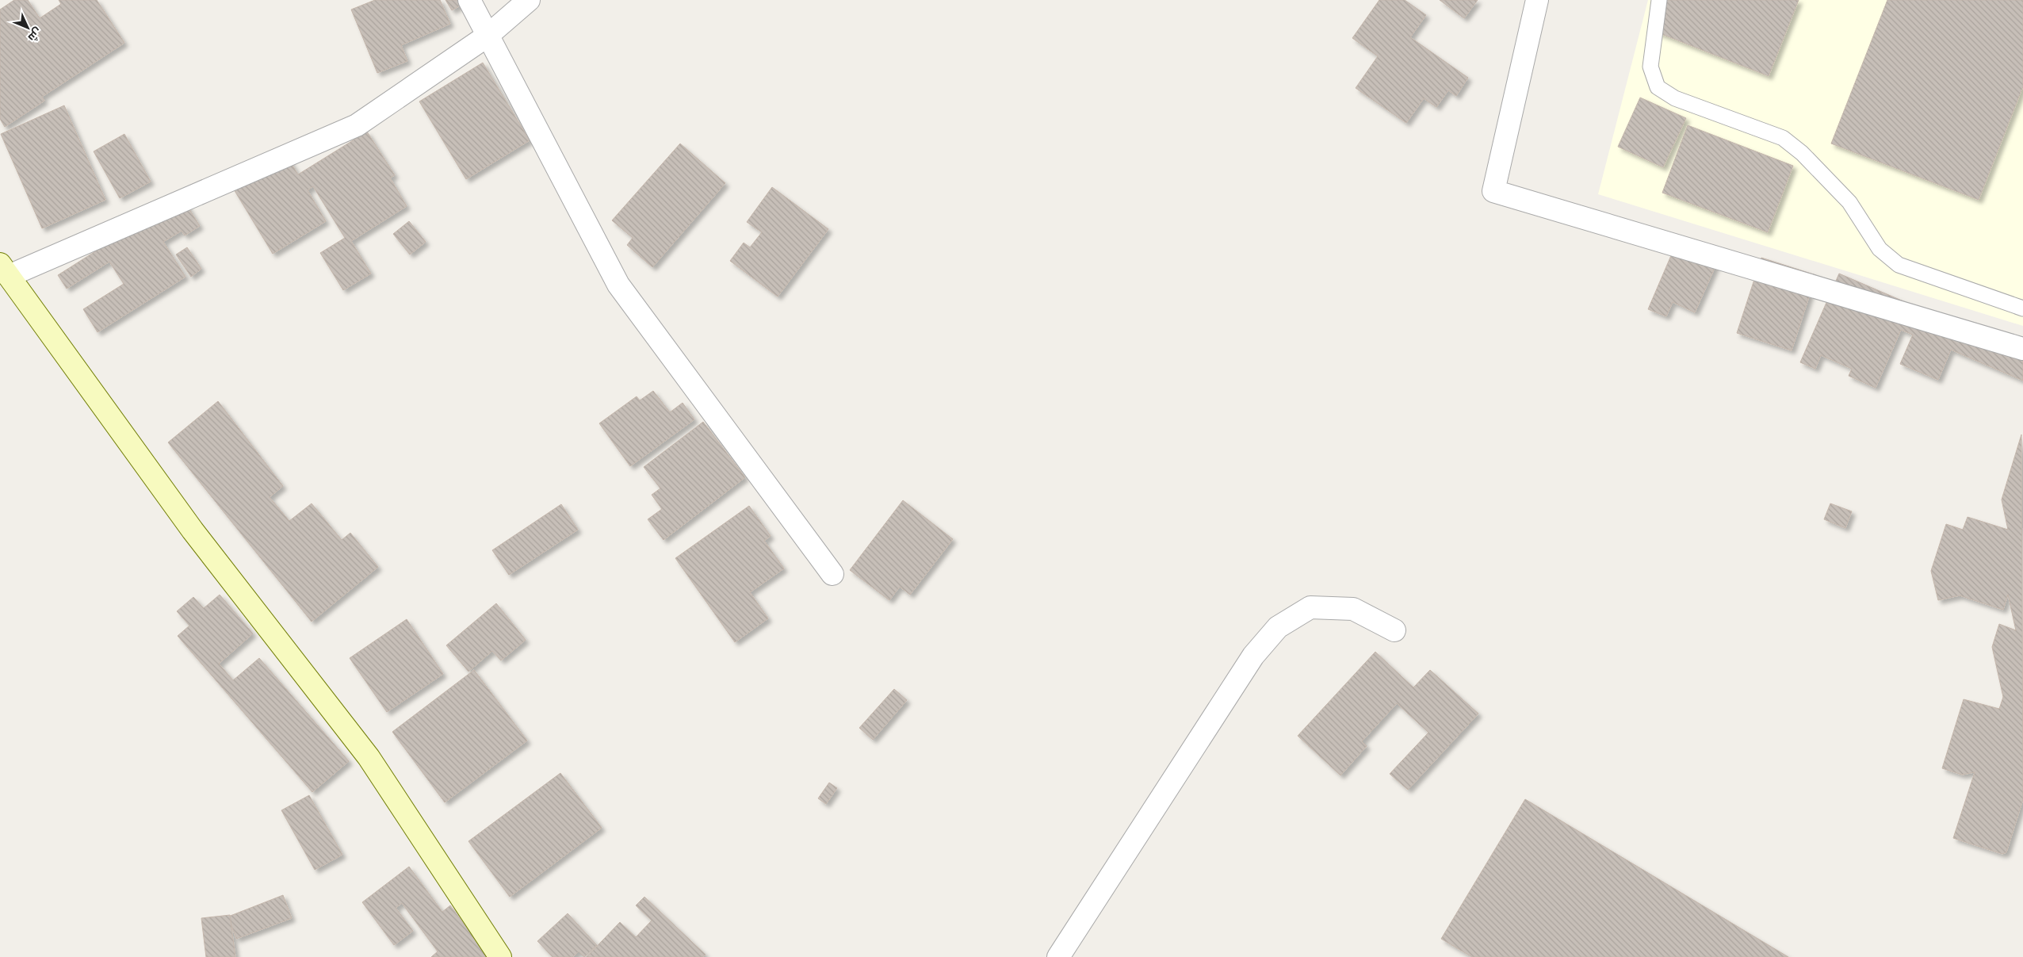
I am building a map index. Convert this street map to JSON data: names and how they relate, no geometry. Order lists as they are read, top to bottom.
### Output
{
  "north": "bottom right"
}
